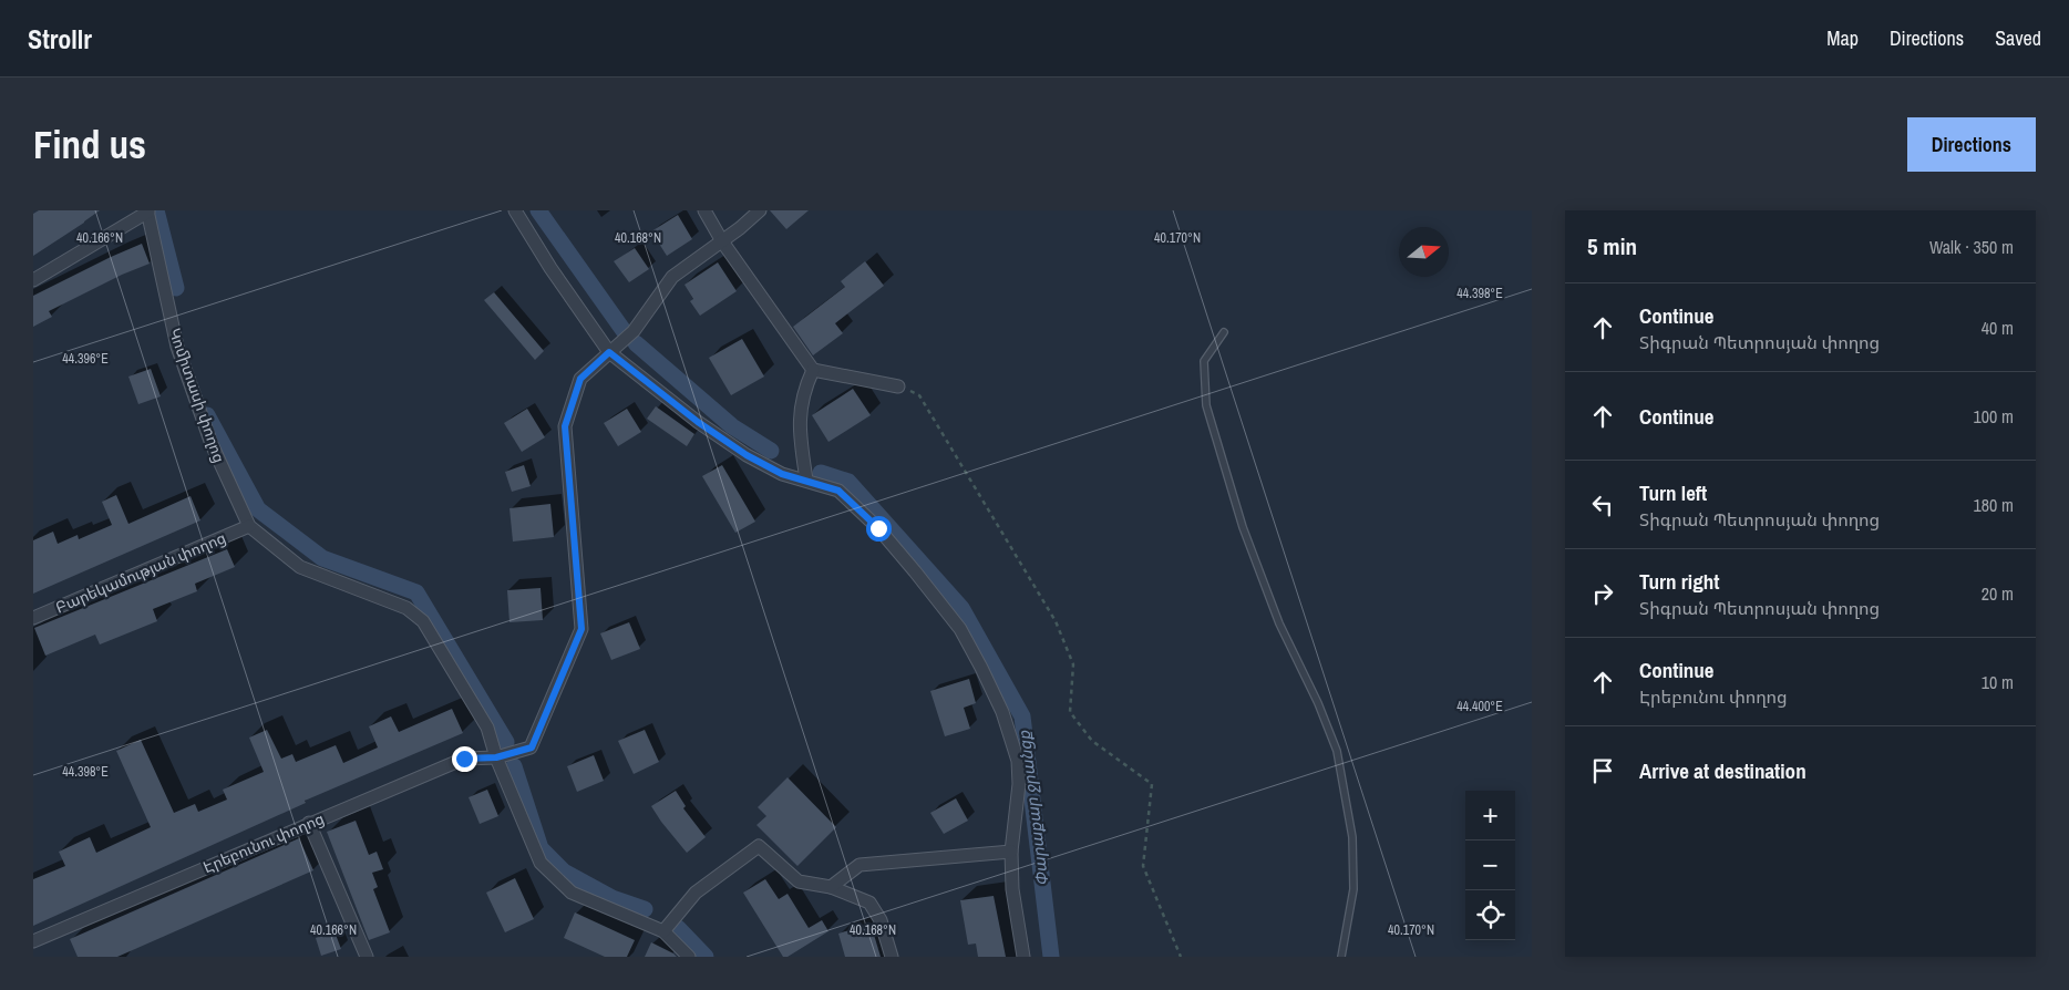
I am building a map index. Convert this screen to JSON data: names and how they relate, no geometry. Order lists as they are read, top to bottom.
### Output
{
  "streets": {
    "street": ["Կոմիտասի փողոց", "Բարեկամության փողոց", "Էրեբունու փողոց"]
  },
  "crossings": [
    ["Կոմիտասի փողոց", "Բարեկամության փողոց"],
    ["Կոմիտասի փողոց", "Էրեբունու փողոց"]
  ],
  "water": ["Փարաքար ջրանցք"],
  "north": "right",
  "page": {
    "header": "Strollr",
    "nav": ["Map", "Directions", "Saved"],
    "buttons": "Directions",
    "title": "Find us",
    "heading": ["5 min", "Walk · 350 m"],
    "list": [
      ["Continue", "Տիգրան Պետրոսյան փողոց", "40 m"],
      ["Continue", "100 m"],
      ["Turn left", "Տիգրան Պետրոսյան փողոց", "180 m"],
      ["Turn right", "Տիգրան Պետրոսյան փողոց", "20 m"],
      ["Continue", "Էրեբունու փողոց", "10 m"],
      "Arrive at destination"
    ],
    "map_buttons": ["+", "−"]
  },
  "coordinates": [
    "40.166°N",
    "40.168°N",
    "40.170°N",
    "44.398°E",
    "44.396°E",
    "44.400°E"
  ]
}
